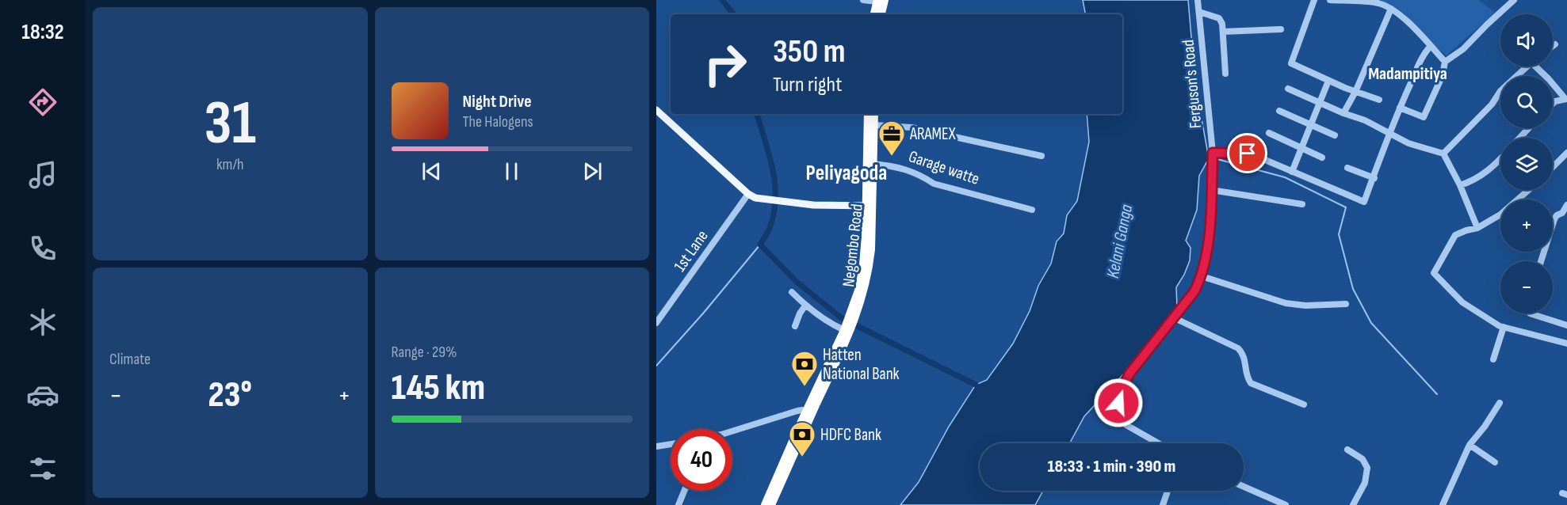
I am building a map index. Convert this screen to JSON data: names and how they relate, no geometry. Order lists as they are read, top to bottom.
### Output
{
  "streets": {
    "highway": ["Negombo Road"],
    "street": ["Ferguson's Road", "Garage watte", "1st Lane"]
  },
  "crossings": [
    ["Garage watte", "Negombo Road"]
  ],
  "districts": ["Madampitiya", "Peliyagoda"],
  "water": ["Kelani Ganga"],
  "places": {
    "office": ["ARAMEX"],
    "bank": ["Hatten National Bank", "HDFC Bank"]
  },
  "page": {
    "tabs": "18:32",
    "tile": [
      ["31", "km/h"],
      "Climate",
      ["Range · 29%", "145 km"]
    ],
    "map_buttons": ["+", "−"],
    "turn": ["350 m", "Turn right"],
    "song": ["Night Drive", "The Halogens"],
    "heat": ["−", "23°", "+"],
    "limit": "40",
    "trip": "18:33 · 1 min · 390 m"
  }
}
